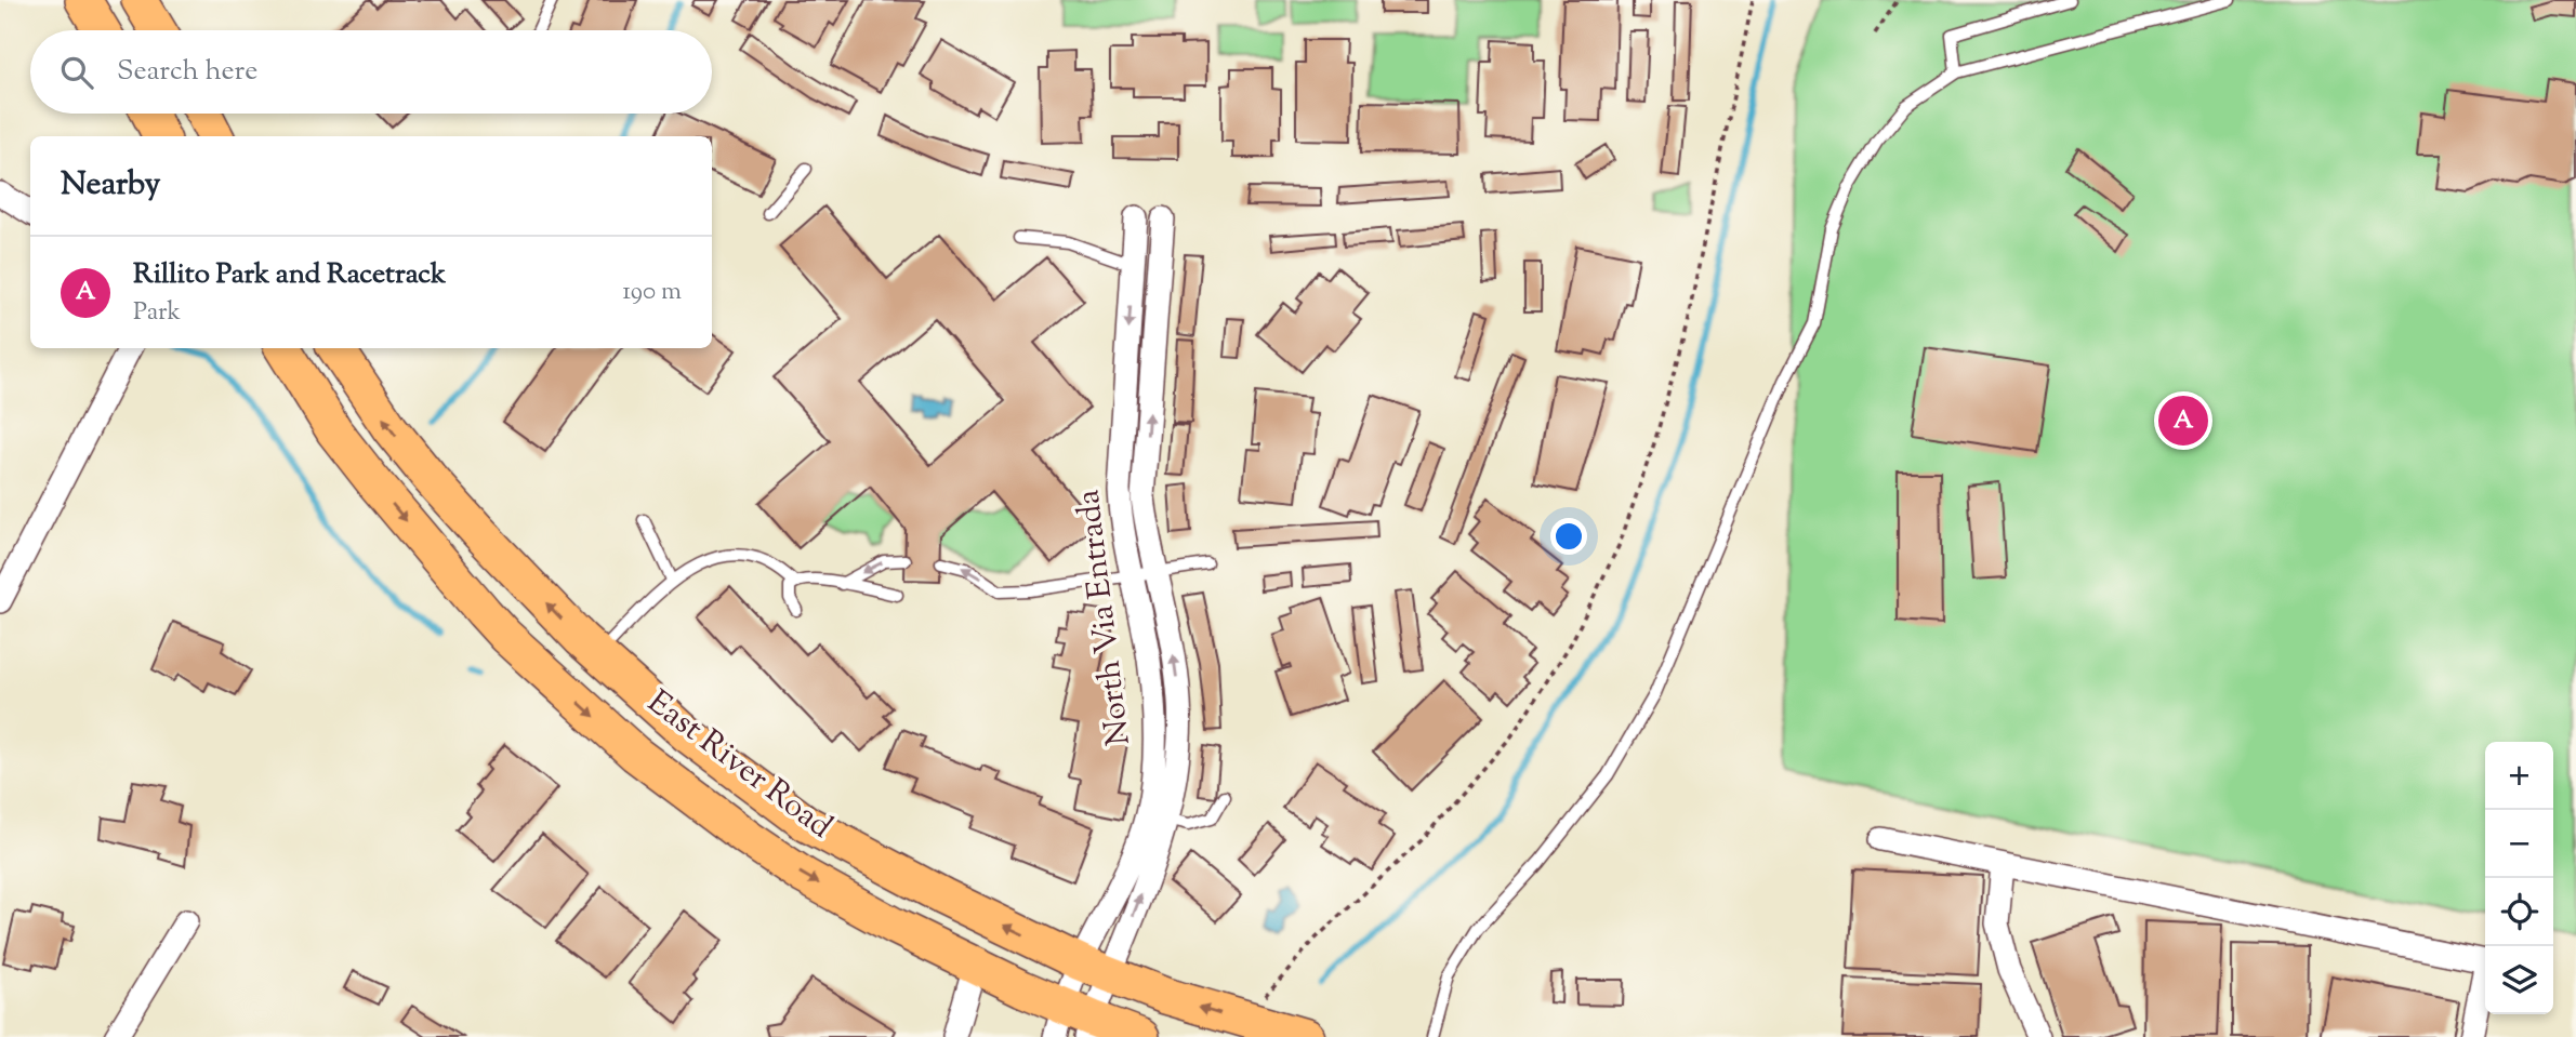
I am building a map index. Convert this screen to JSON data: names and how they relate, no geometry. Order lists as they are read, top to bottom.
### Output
{
  "streets": {
    "main road": ["East River Road"],
    "street": ["North Via Entrada"]
  },
  "crossings": [
    ["North Via Entrada", "East River Road"]
  ],
  "page": {
    "search": "Search here",
    "heading": "Nearby",
    "list": [
      {
        "mark": "A",
        "name": "Rillito Park and Racetrack",
        "note": "Park",
        "value": "190 m"
      }
    ],
    "pins": "A",
    "map_buttons": ["+", "−"]
  }
}
